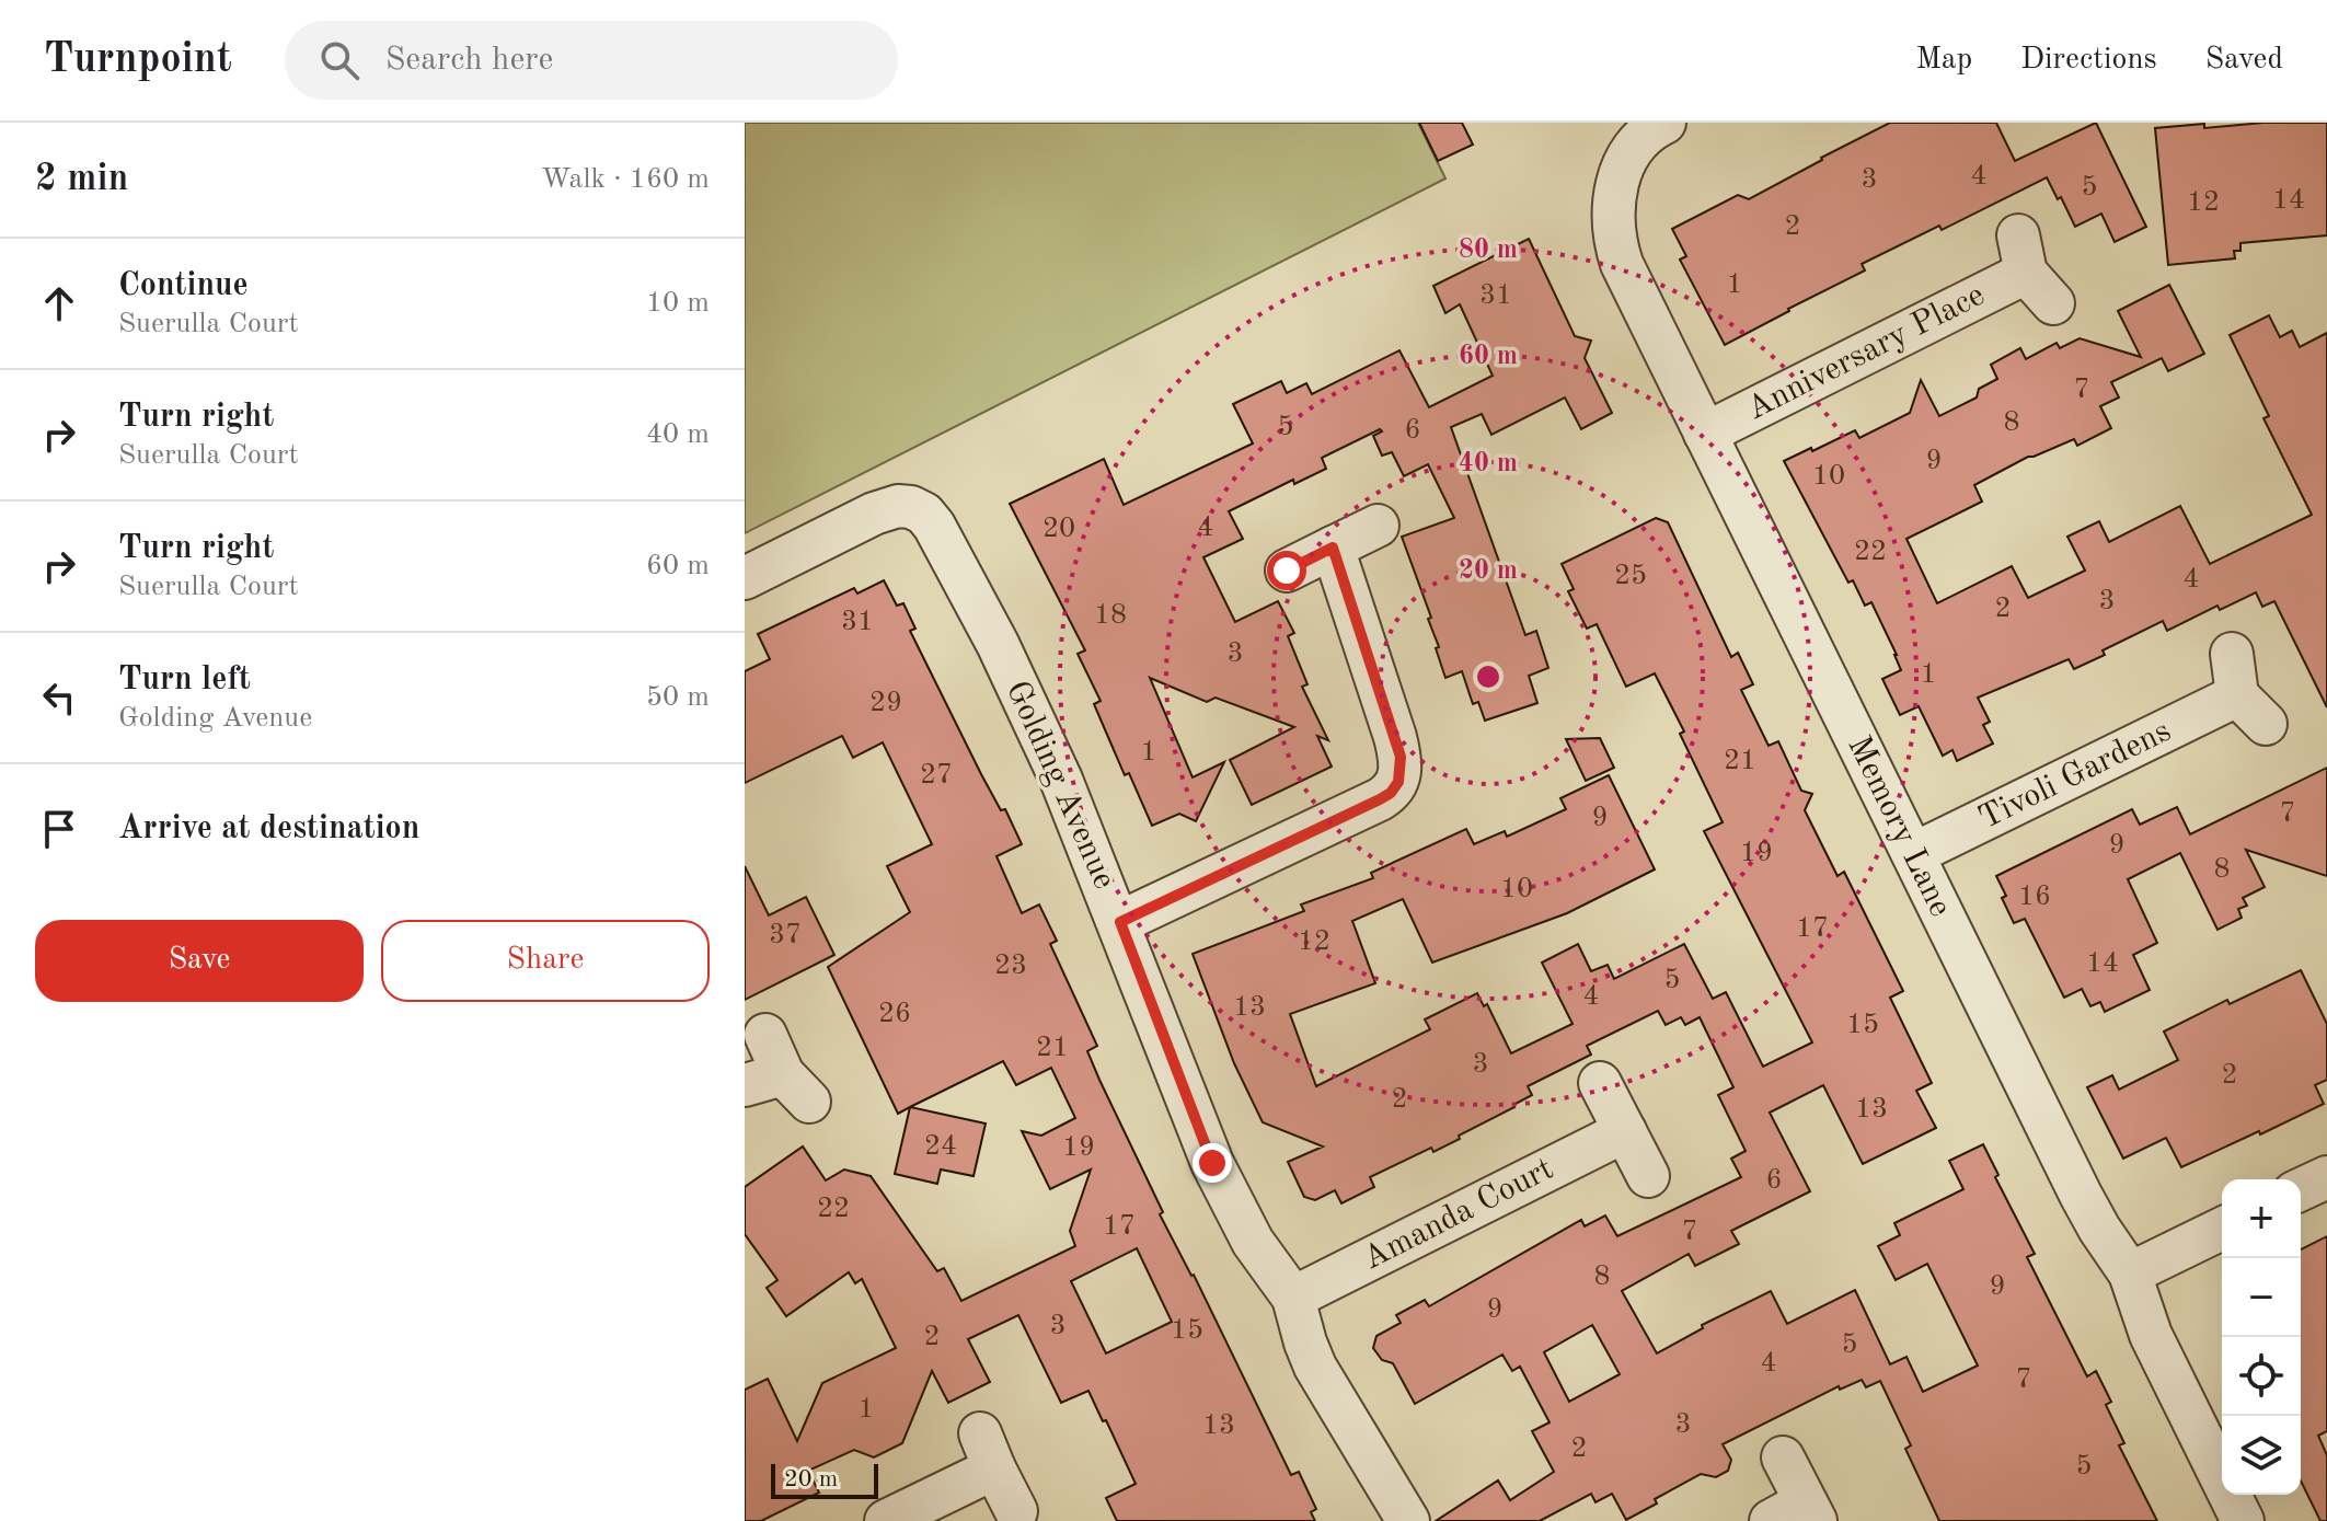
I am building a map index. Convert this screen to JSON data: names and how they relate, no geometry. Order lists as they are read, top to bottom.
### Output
{
  "streets": {
    "street": [
      "Anniversary Place",
      "Tivoli Gardens",
      "Golding Avenue",
      "Memory Lane",
      "Amanda Court"
    ]
  },
  "crossings": [
    ["Anniversary Place", "Memory Lane"],
    ["Tivoli Gardens", "Memory Lane"],
    ["Golding Avenue", "Amanda Court"]
  ],
  "house_numbers": [
    "4",
    "3",
    "5",
    "14",
    "12",
    "2",
    "1",
    "31",
    "7",
    "8",
    "5",
    "6",
    "9",
    "10",
    "4",
    "20",
    "22",
    "25",
    "4",
    "3",
    "2",
    "18",
    "31",
    "3",
    "1",
    "29",
    "1",
    "21",
    "27",
    "7",
    "9",
    "9",
    "19",
    "8",
    "10",
    "16",
    "17",
    "37",
    "12",
    "14",
    "23",
    "5",
    "4",
    "13",
    "26",
    "15",
    "21",
    "3",
    "2",
    "2",
    "13",
    "24",
    "19",
    "6",
    "22",
    "17",
    "7",
    "8",
    "9",
    "9",
    "3",
    "15",
    "2",
    "5",
    "4",
    "7",
    "1",
    "3",
    "13",
    "2",
    "5"
  ],
  "scale_bar": "20 m",
  "page": {
    "header": "Turnpoint",
    "search": "Search here",
    "nav": ["Map", "Directions", "Saved"],
    "heading": ["2 min", "Walk · 160 m"],
    "list": [
      ["Continue", "Suerulla Court", "10 m"],
      ["Turn right", "Suerulla Court", "40 m"],
      ["Turn right", "Suerulla Court", "60 m"],
      ["Turn left", "Golding Avenue", "50 m"],
      "Arrive at destination"
    ],
    "buttons": ["Save", "Share"],
    "map_buttons": ["+", "−"],
    "scale": "20 m"
  },
  "rings": [
    "80 m",
    "60 m",
    "40 m",
    "20 m"
  ]
}
